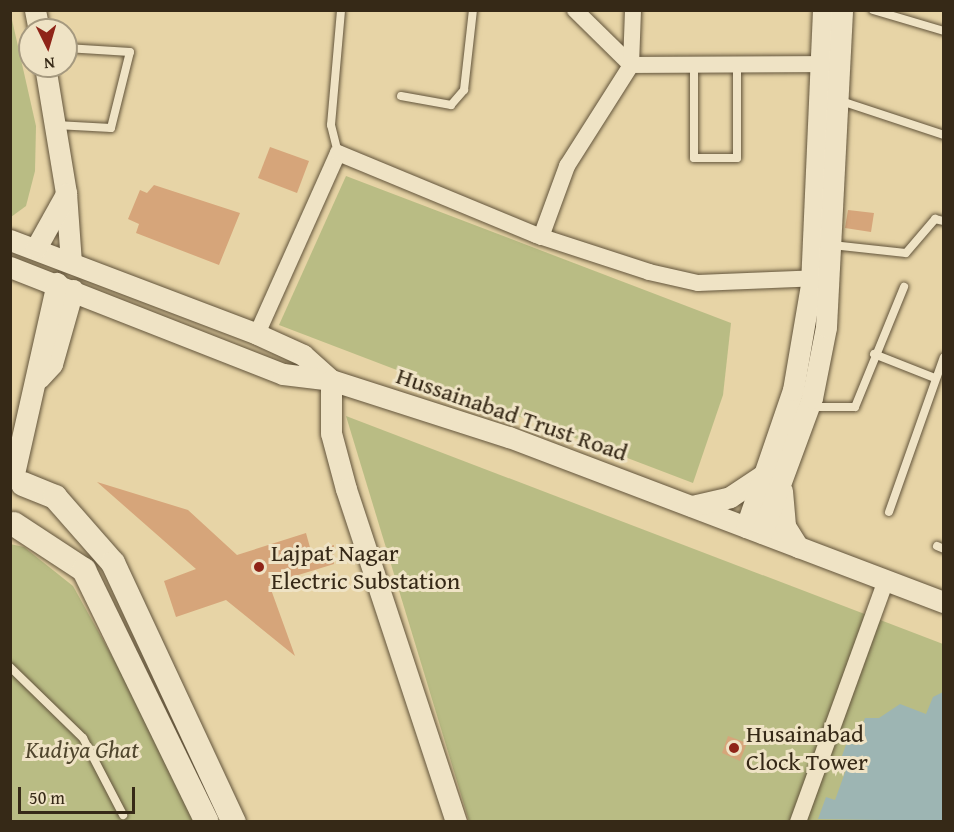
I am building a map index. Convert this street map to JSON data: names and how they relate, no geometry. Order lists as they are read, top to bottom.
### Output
{
  "streets": {
    "street": ["Hussainabad Trust Road"]
  },
  "parks": ["Kudiya Ghat"],
  "places": ["Lajpat Nagar Electric Substation", "Husainabad Clock Tower"],
  "scale_bar": "50 m",
  "north": "bottom"
}
